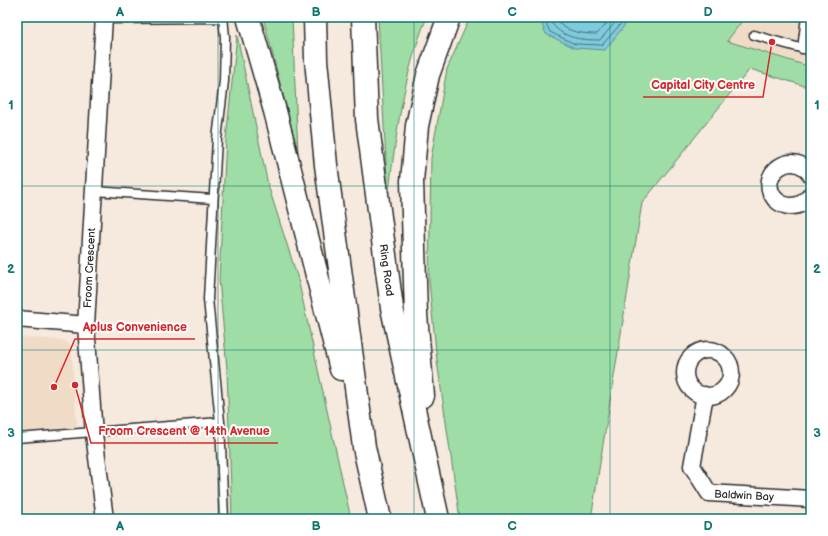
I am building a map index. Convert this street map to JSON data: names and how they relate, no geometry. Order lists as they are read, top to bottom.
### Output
{
  "streets": {
    "highway": ["Ring Road"],
    "street": ["Froom Crescent", "Baldwin Bay"]
  },
  "places": ["Capital City Centre", "Froom Crescent @ 14th Avenue", "Aplus Convenience"],
  "grid": {
    "columns": [
      "A",
      "B",
      "C",
      "D"
    ],
    "rows": ["1", "2", "3"]
  }
}
